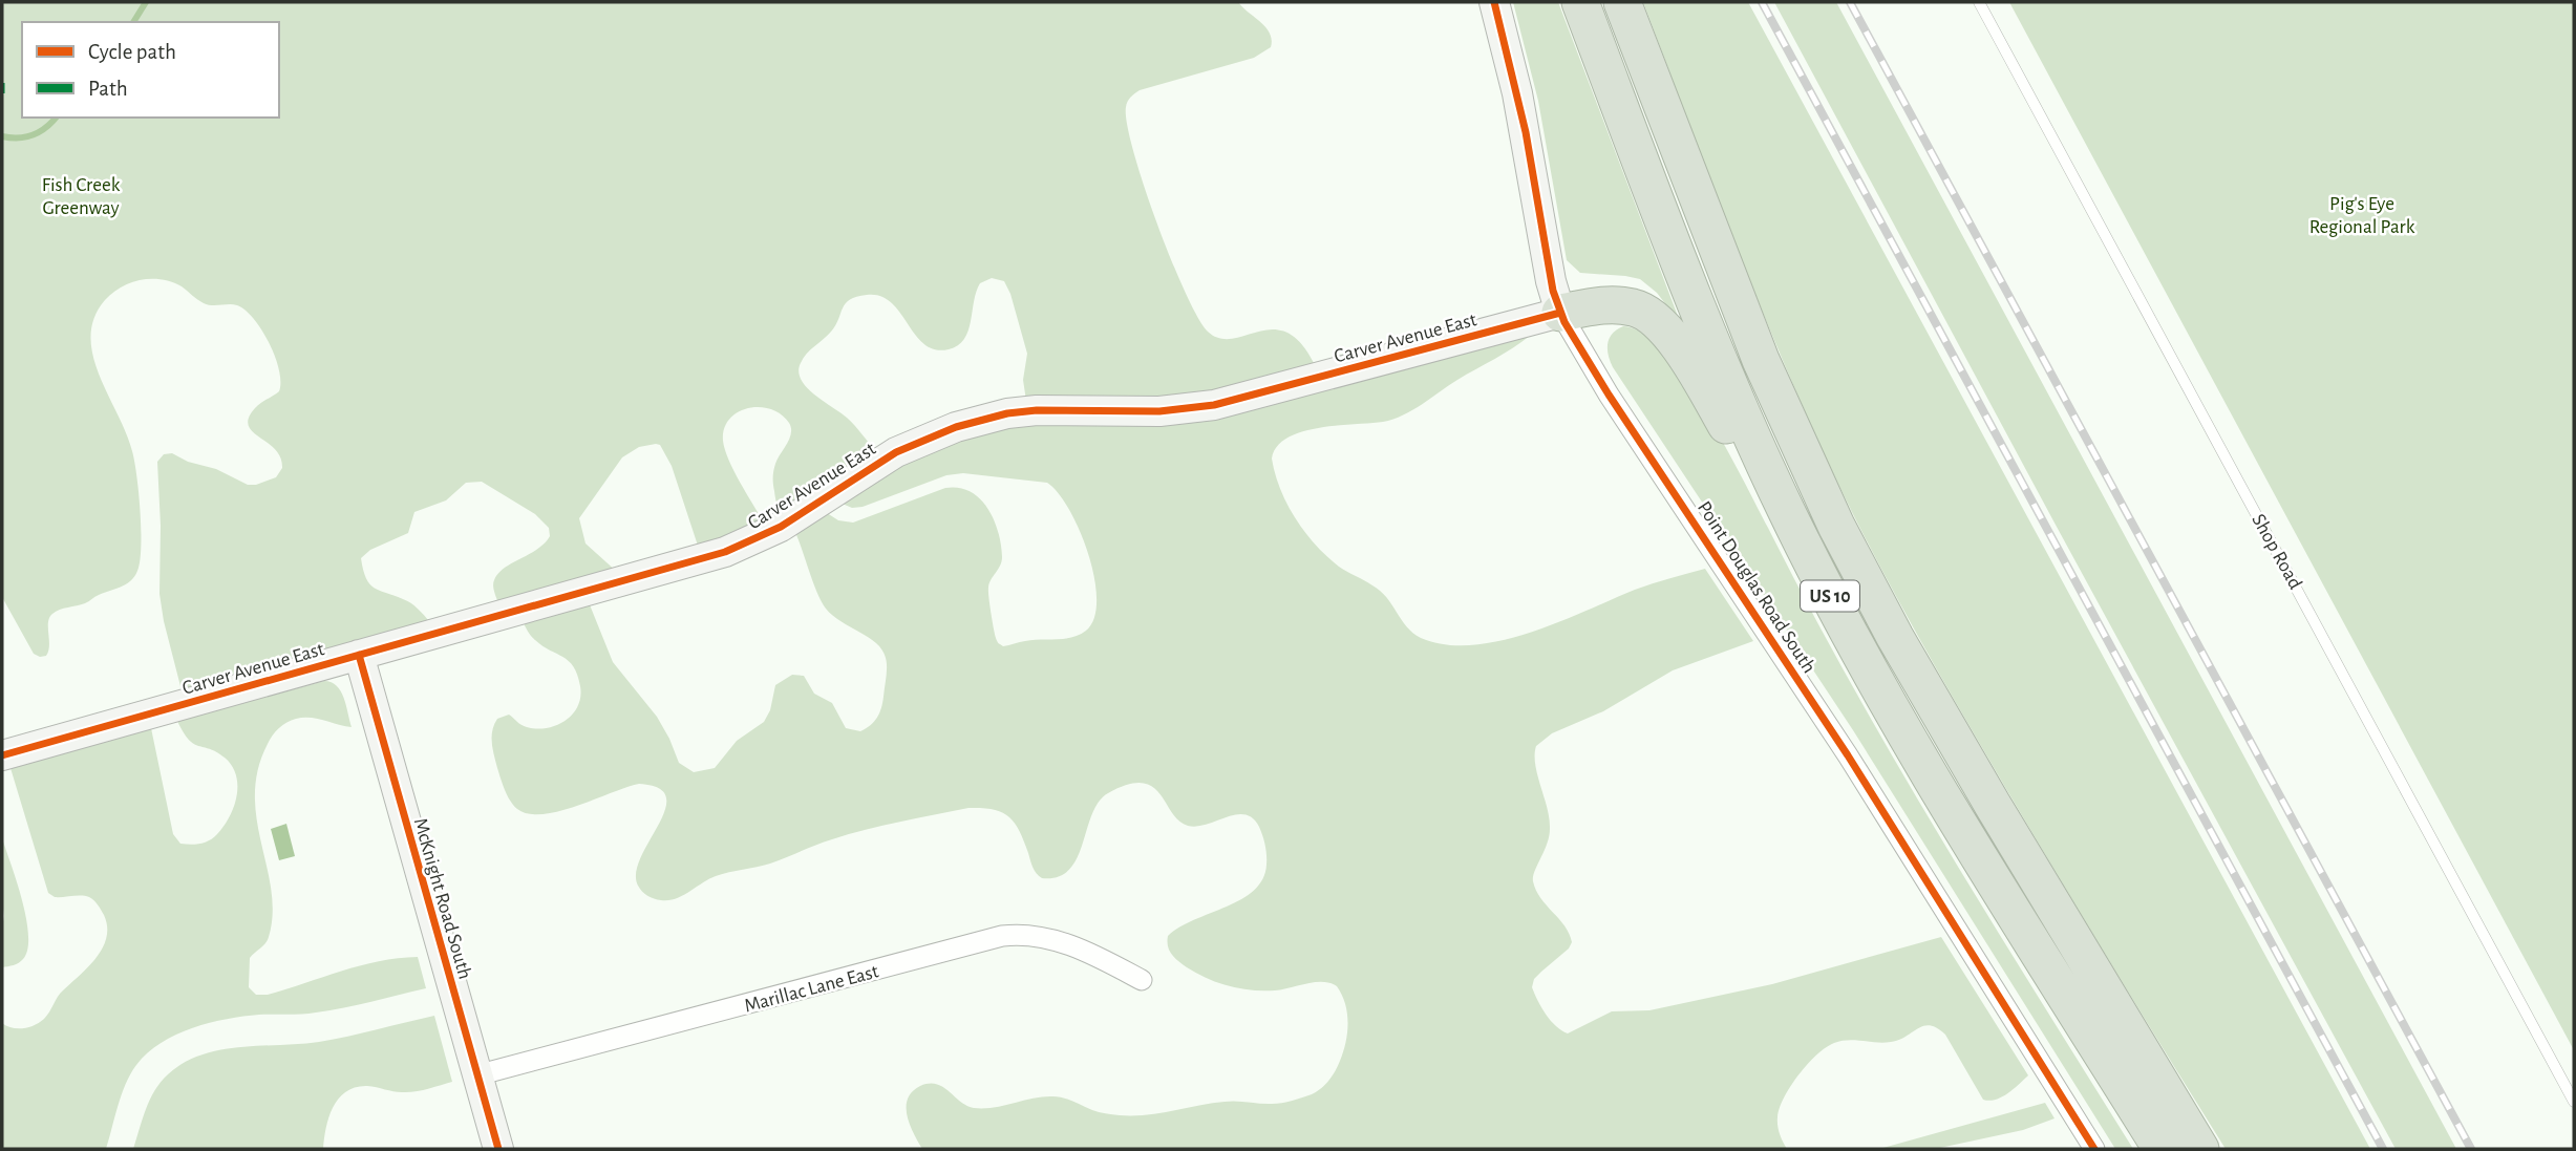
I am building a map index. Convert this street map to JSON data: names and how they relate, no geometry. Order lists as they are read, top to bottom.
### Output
{
  "streets": {
    "highway": ["US 10"],
    "street": [
      "Carver Avenue East",
      "Point Douglas Road South",
      "McKnight Road South",
      "Marillac Lane East"
    ],
    "lane": ["Shop Road"]
  },
  "crossings": [
    ["Carver Avenue East", "Point Douglas Road South"],
    ["Carver Avenue East", "McKnight Road South"],
    ["McKnight Road South", "Marillac Lane East"]
  ],
  "parks": ["Fish Creek Greenway", "Pig's Eye Regional Park"],
  "legend": ["Cycle path", "Path"]
}
